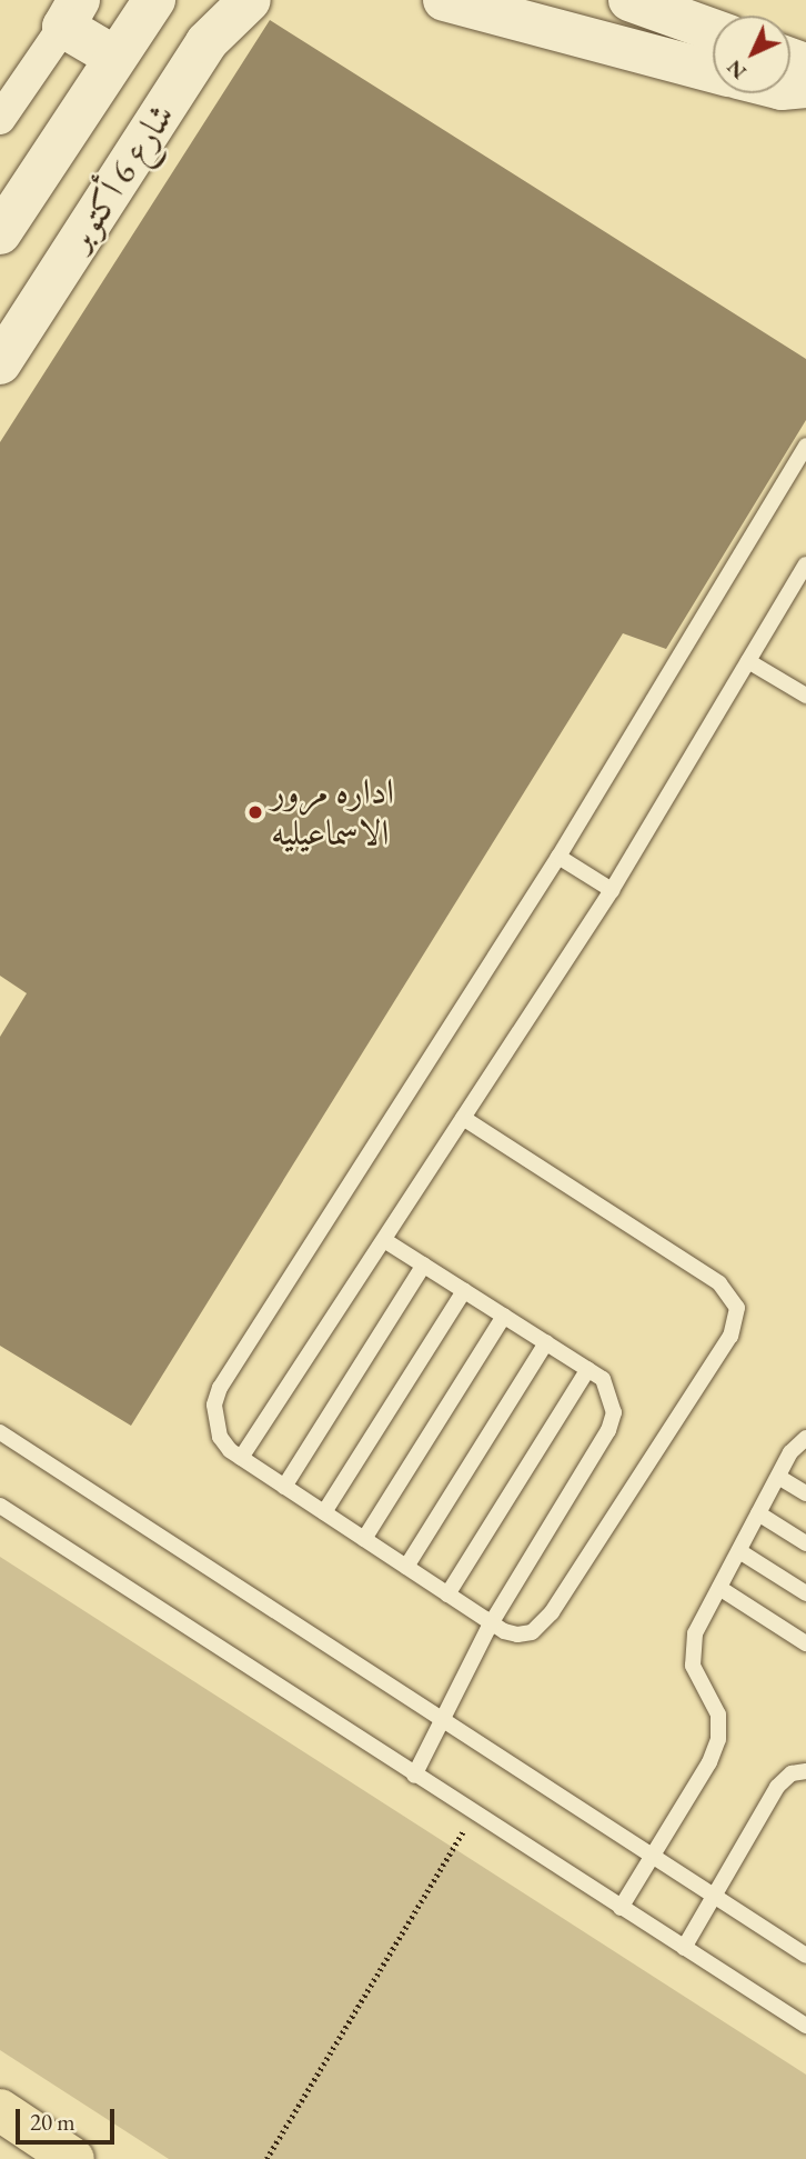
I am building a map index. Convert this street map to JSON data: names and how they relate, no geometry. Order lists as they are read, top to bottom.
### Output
{
  "streets": {
    "street": ["شارع 6 أكتوبر"]
  },
  "places": ["اداره مرور الاسماعيليه"],
  "scale_bar": "20 m",
  "north": "bottom left"
}
